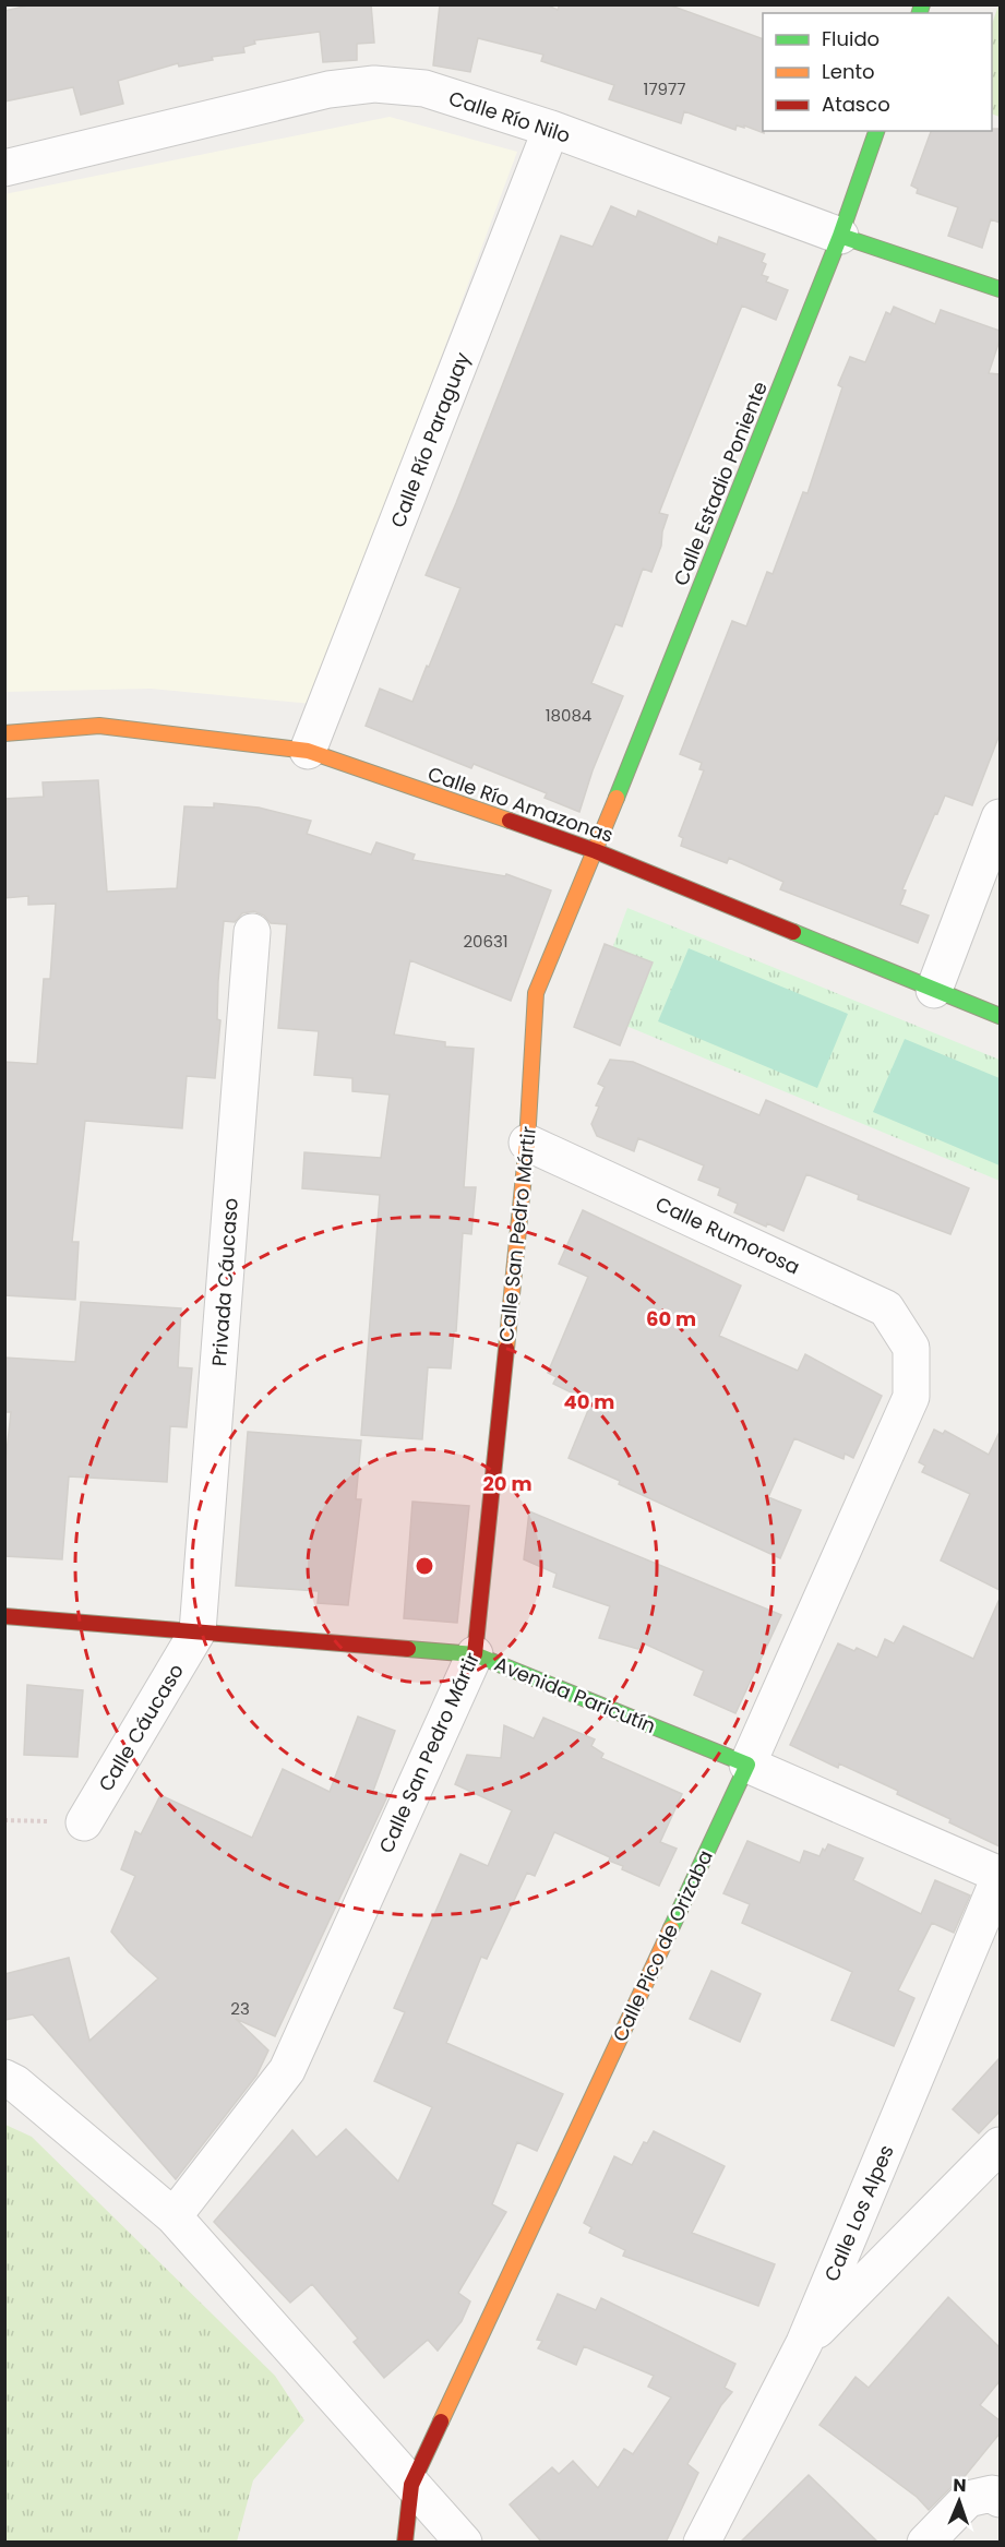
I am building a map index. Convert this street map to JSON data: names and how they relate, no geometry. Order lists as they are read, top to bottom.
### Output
{
  "streets": {
    "street": [
      "Calle Río Nilo",
      "Calle Río Paraguay",
      "Calle Estadio Poniente",
      "Calle Río Amazonas",
      "Calle San Pedro Mártir",
      "Calle Rumorosa",
      "Privada Cáucaso",
      "Avenida Paricutín",
      "Calle Cáucaso",
      "Calle Pico de Orizaba",
      "Calle Los Alpes"
    ]
  },
  "crossings": [
    ["Calle Río Nilo", "Calle Río Paraguay"],
    ["Calle Río Nilo", "Calle Estadio Poniente"],
    ["Calle Río Paraguay", "Calle Río Amazonas"],
    ["Calle Estadio Poniente", "Calle Río Amazonas"],
    ["Calle Estadio Poniente", "Calle San Pedro Mártir"],
    ["Calle Río Amazonas", "Calle San Pedro Mártir"],
    ["Calle San Pedro Mártir", "Calle Rumorosa"],
    ["Calle San Pedro Mártir", "Avenida Paricutín"],
    ["Calle Rumorosa", "Calle Pico de Orizaba"],
    ["Privada Cáucaso", "Avenida Paricutín"],
    ["Privada Cáucaso", "Calle Cáucaso"],
    ["Avenida Paricutín", "Calle Cáucaso"],
    ["Avenida Paricutín", "Calle Pico de Orizaba"],
    ["Avenida Paricutín", "Calle Los Alpes"]
  ],
  "house_numbers": [
    "17977",
    "18084",
    "20631",
    "23"
  ],
  "legend": ["Fluido", "Lento", "Atasco"],
  "north": "top",
  "rings": ["60 m", "40 m", "20 m"]
}
